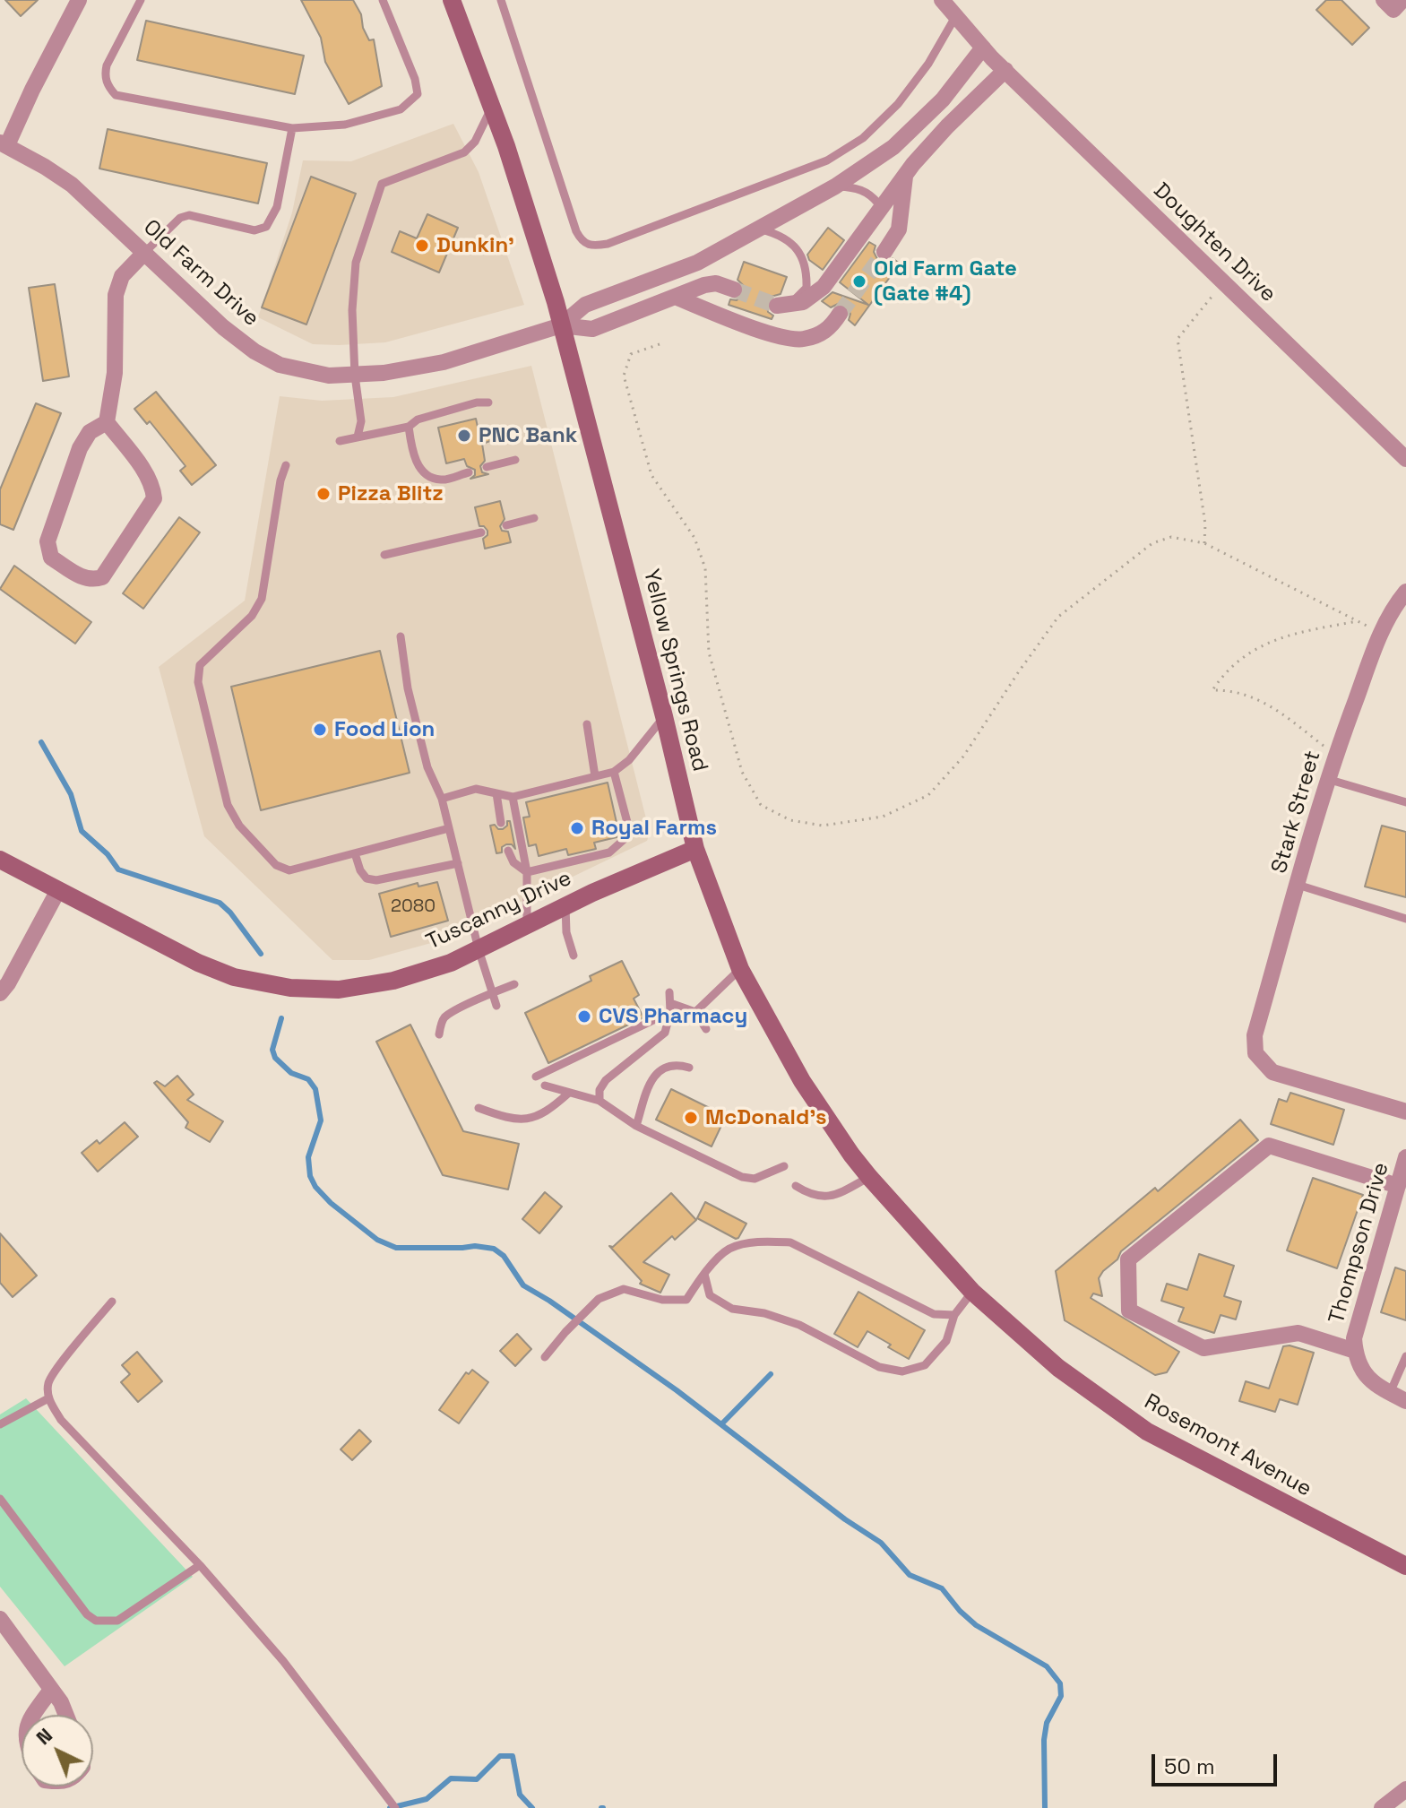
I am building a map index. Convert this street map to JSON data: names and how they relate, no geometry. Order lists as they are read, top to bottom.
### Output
{
  "streets": {
    "main road": ["Yellow Springs Road", "Tuscanny Drive", "Rosemont Avenue"],
    "street": [
      "Doughten Drive",
      "Old Farm Drive",
      "Stark Street",
      "Thompson Drive"
    ]
  },
  "crossings": [
    ["Old Farm Drive", "Yellow Springs Road"],
    ["Yellow Springs Road", "Tuscanny Drive"],
    ["Yellow Springs Road", "Rosemont Avenue"]
  ],
  "places": [
    "Dunkin'",
    "Old Farm Gate (Gate #4)",
    "PNC Bank",
    "Pizza Blitz",
    "Food Lion",
    "Royal Farms",
    "CVS Pharmacy",
    "McDonald's"
  ],
  "house_numbers": ["2080"],
  "scale_bar": "50 m",
  "north": "top left"
}
